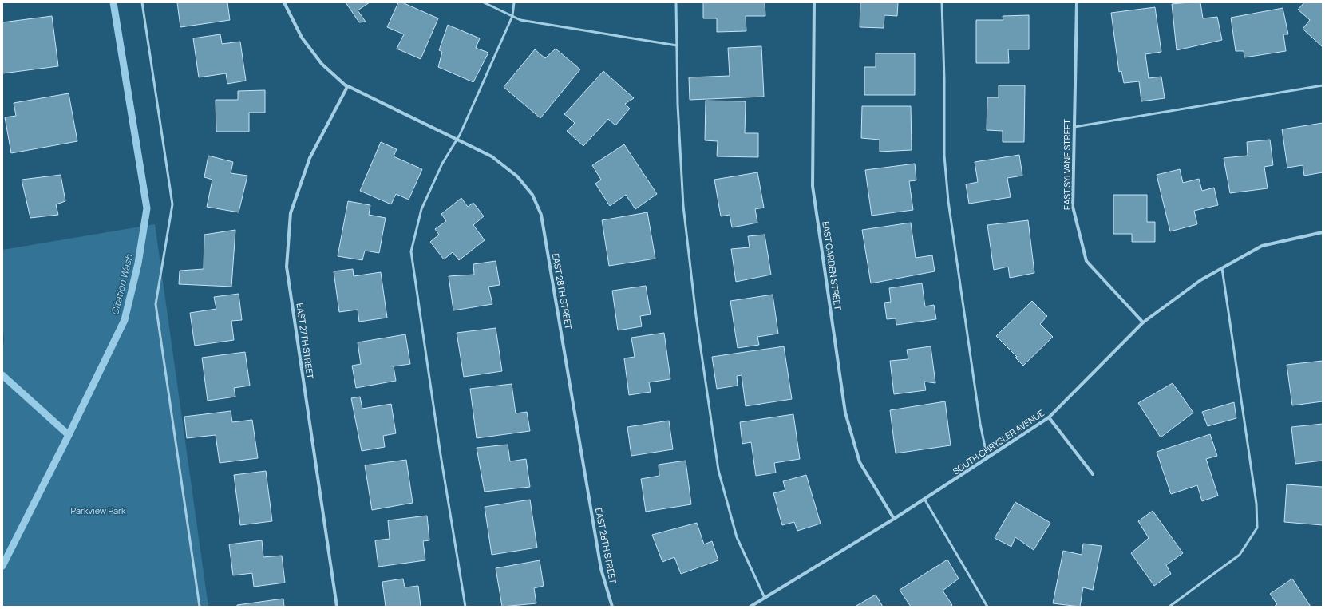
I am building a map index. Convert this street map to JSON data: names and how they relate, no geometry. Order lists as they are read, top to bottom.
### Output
{
  "streets": {
    "street": [
      "EAST SYLVANE STREET",
      "EAST GARDEN STREET",
      "EAST 28TH STREET",
      "EAST 27TH STREET",
      "SOUTH CHRYSLER AVENUE"
    ]
  },
  "crossings": [
    ["EAST SYLVANE STREET", "SOUTH CHRYSLER AVENUE"],
    ["EAST GARDEN STREET", "SOUTH CHRYSLER AVENUE"],
    ["EAST 28TH STREET", "EAST 27TH STREET"]
  ],
  "water": ["Citation Wash"],
  "parks": ["Parkview Park"]
}
